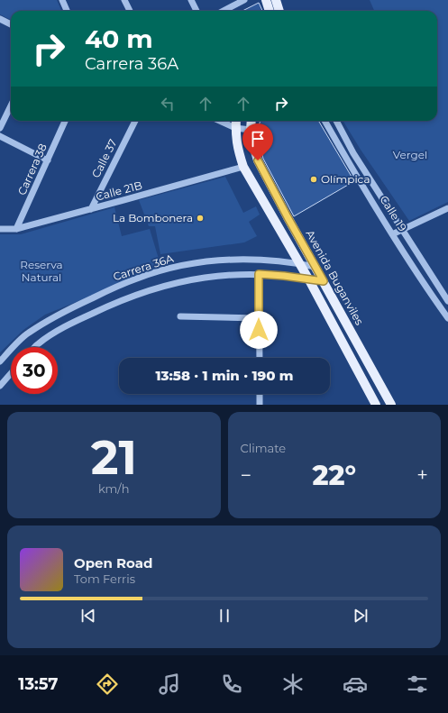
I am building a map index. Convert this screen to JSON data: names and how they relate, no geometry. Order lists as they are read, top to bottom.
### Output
{
  "streets": {
    "main road": ["Avenida Buganviles"],
    "street": [
      "Calle 37",
      "Carrera 38",
      "Calle 21B",
      "Calle 19",
      "Carrera 36A"
    ]
  },
  "crossings": [
    ["Calle 37", "Calle 21B"],
    ["Carrera 38", "Calle 21B"],
    ["Carrera 36A", "Avenida Buganviles"]
  ],
  "parks": ["Vergel", "Reserva Natural"],
  "places": ["Olímpica", "La Bombonera"],
  "page": {
    "turn": ["40 m", "Carrera 36A"],
    "limit": "30",
    "trip": "13:58 · 1 min · 190 m",
    "tile": [
      ["21", "km/h"],
      "Climate"
    ],
    "heat": ["−", "22°", "+"],
    "song": ["Open Road", "Tom Ferris"],
    "tabs": "13:57"
  }
}
